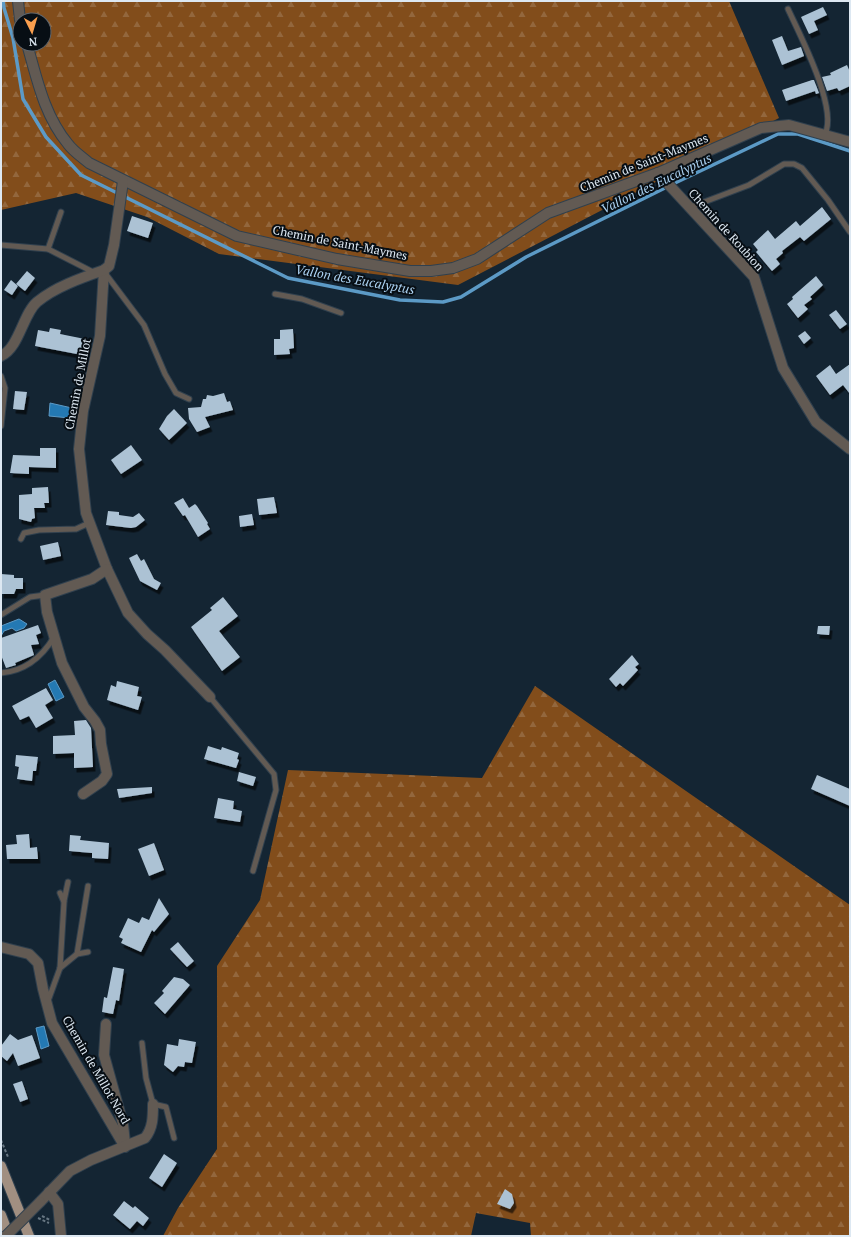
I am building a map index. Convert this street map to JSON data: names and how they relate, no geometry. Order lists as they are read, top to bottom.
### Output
{
  "streets": {
    "street": [
      "Chemin de Saint-Maymes",
      "Chemin de Roubion",
      "Chemin de Millot",
      "Chemin de Millot Nord"
    ]
  },
  "crossings": [
    ["Chemin de Saint-Maymes", "Chemin de Roubion"],
    ["Chemin de Saint-Maymes", "Chemin de Millot"]
  ],
  "water": ["Vallon des Eucalyptus"],
  "north": "bottom"
}
